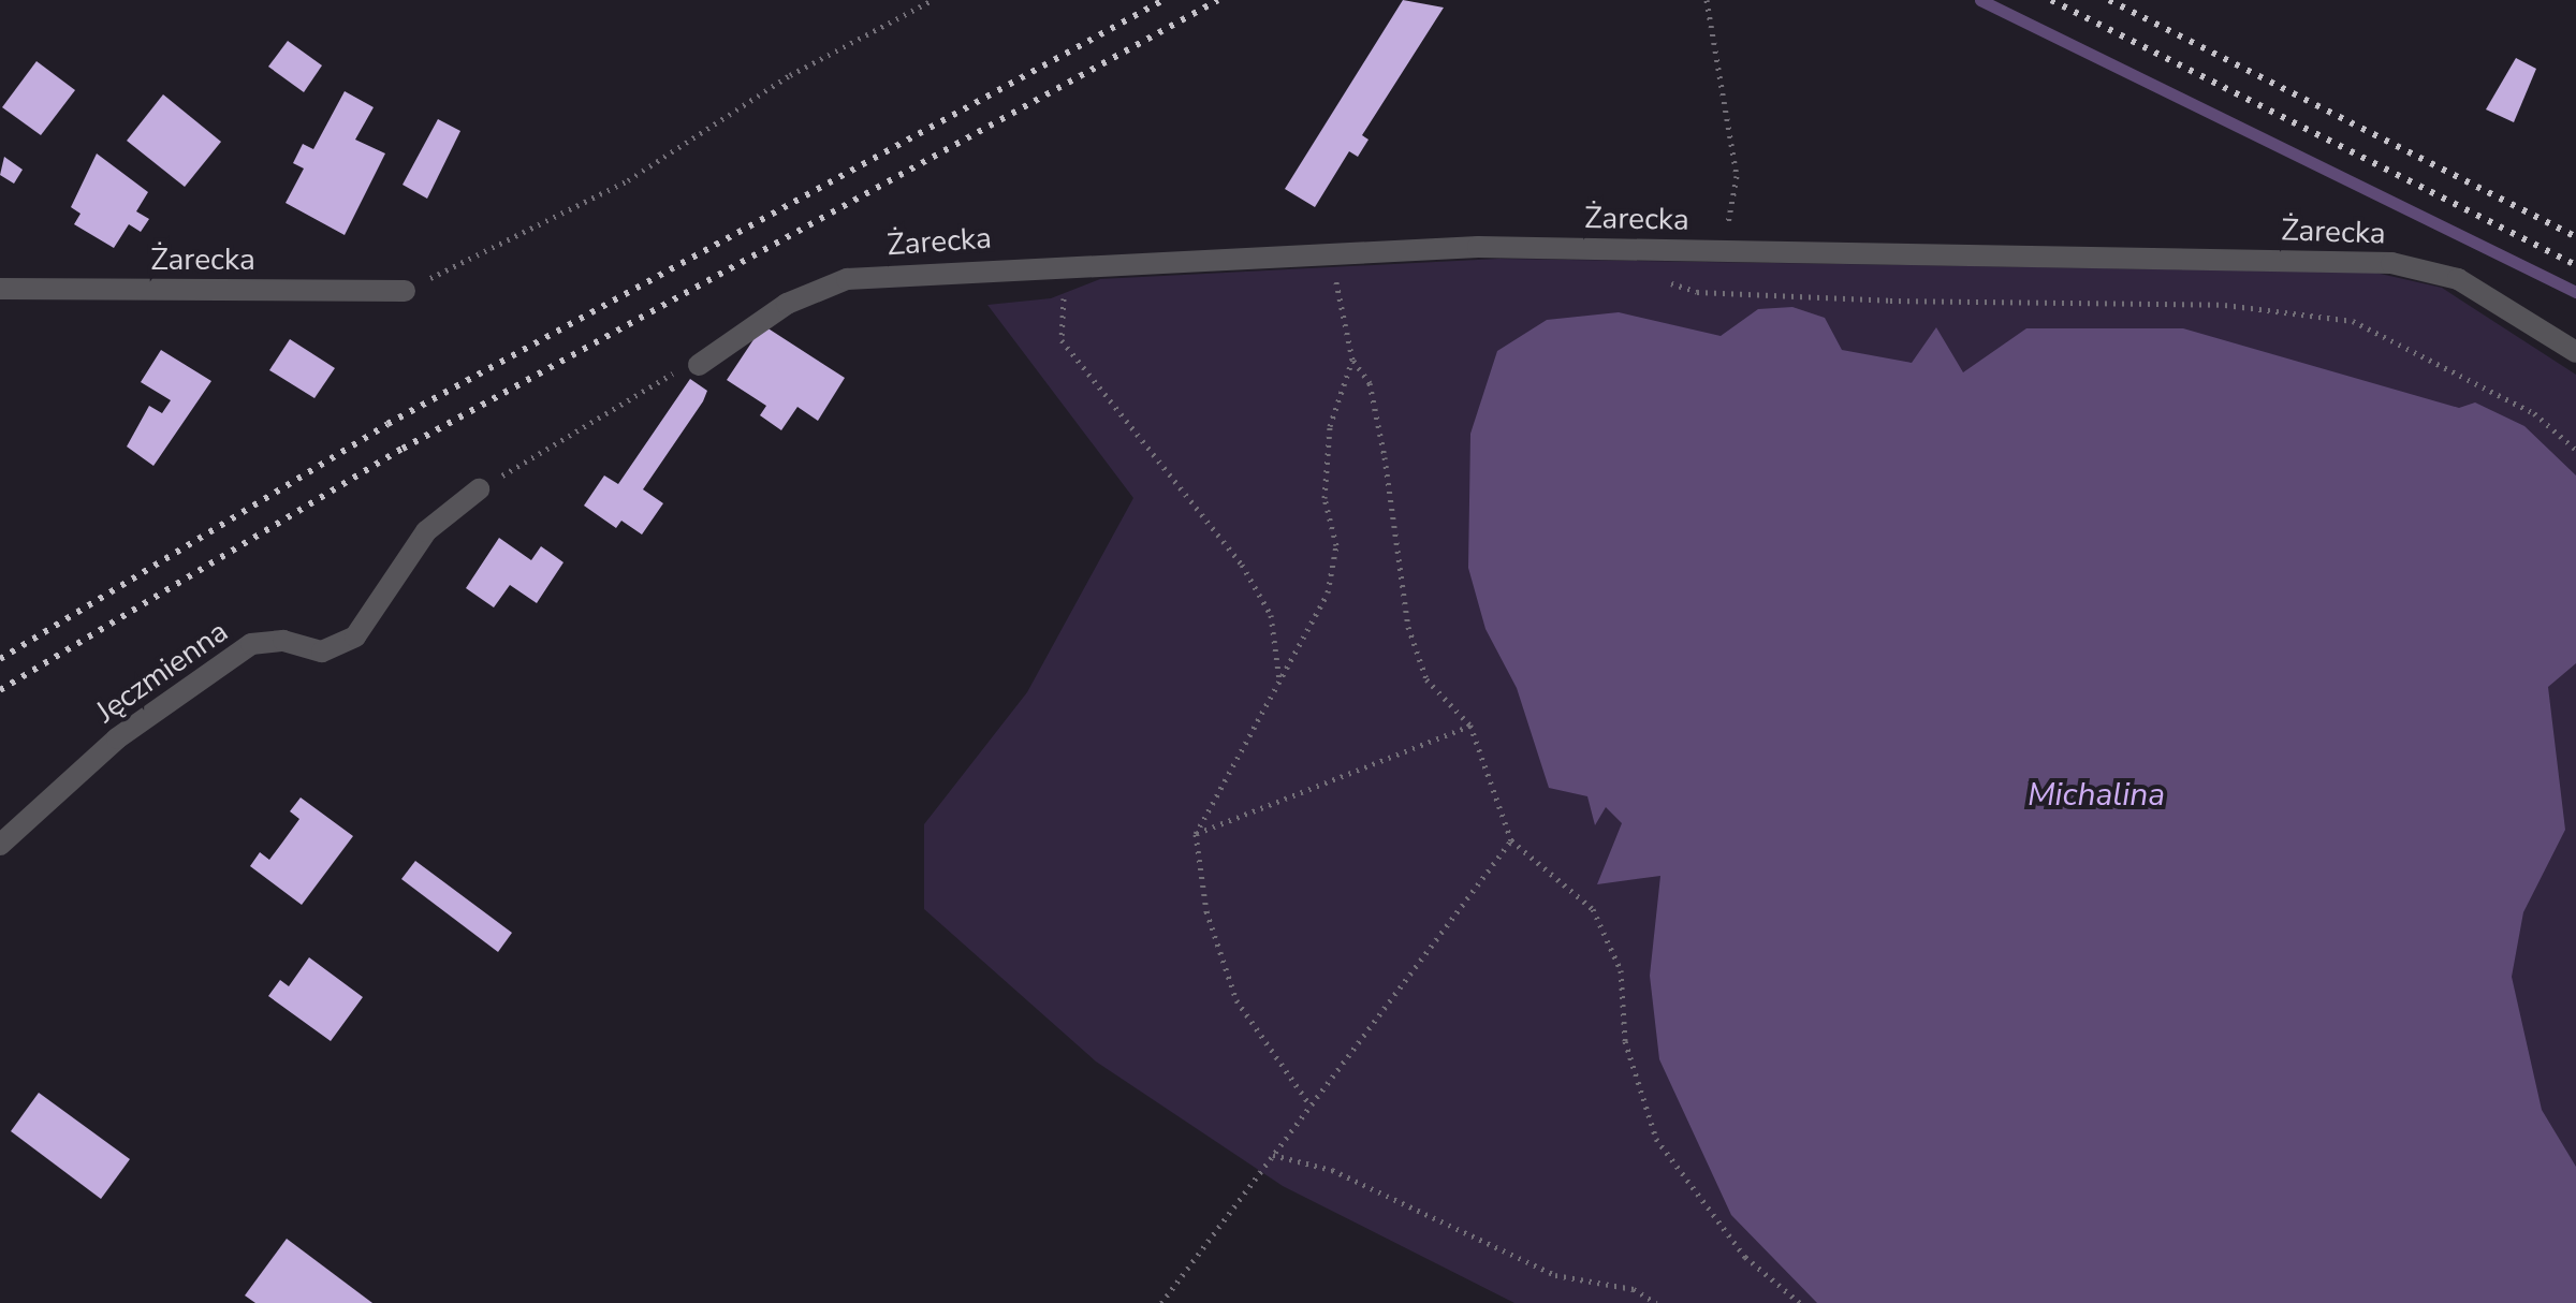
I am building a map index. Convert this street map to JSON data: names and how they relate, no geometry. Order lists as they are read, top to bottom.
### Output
{
  "streets": {
    "street": ["Żarecka", "Jęczmienna"]
  },
  "water": ["Michalina"]
}
